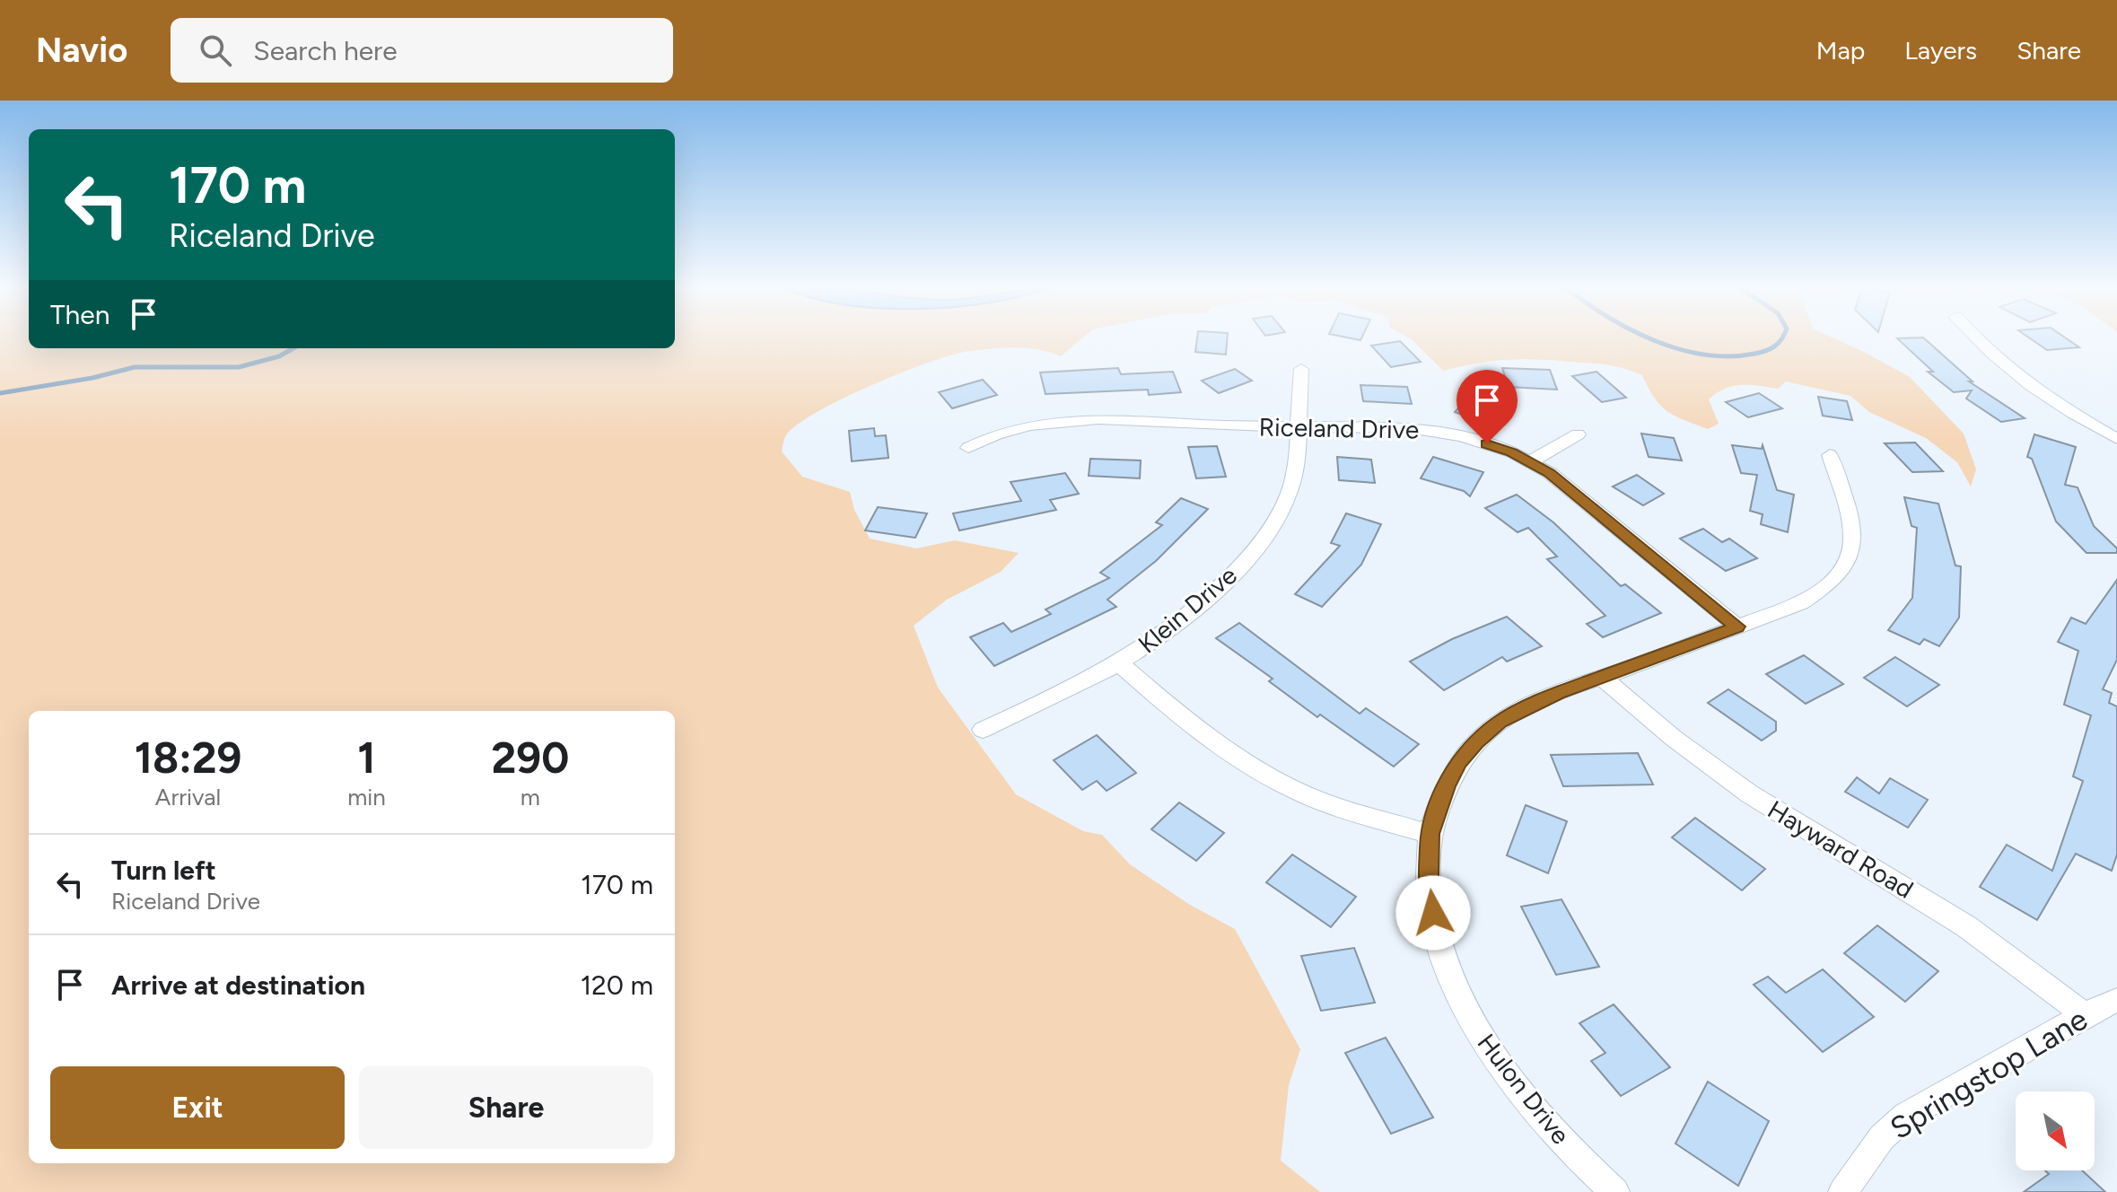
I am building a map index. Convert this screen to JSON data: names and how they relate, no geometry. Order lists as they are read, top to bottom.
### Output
{
  "streets": {
    "street": [
      "Riceland Drive",
      "Klein Drive",
      "Hayward Road",
      "Springstop Lane",
      "Hulon Drive"
    ]
  },
  "crossings": [
    ["Riceland Drive", "Klein Drive"],
    ["Riceland Drive", "Hulon Drive"],
    ["Hayward Road", "Springstop Lane"],
    ["Hayward Road", "Hulon Drive"]
  ],
  "north": "bottom right",
  "page": {
    "header": "Navio",
    "search": "Search here",
    "nav": ["Map", "Layers", "Share"],
    "turn": ["170 m", "Riceland Drive"],
    "then": "Then",
    "eta": [
      "18:29",
      "Arrival",
      "1",
      "min",
      "290",
      "m"
    ],
    "list": [
      {
        "name": "Turn left",
        "note": "Riceland Drive",
        "value": "170 m"
      },
      {
        "name": "Arrive at destination",
        "value": "120 m"
      }
    ],
    "buttons": ["Exit", "Share"]
  }
}
